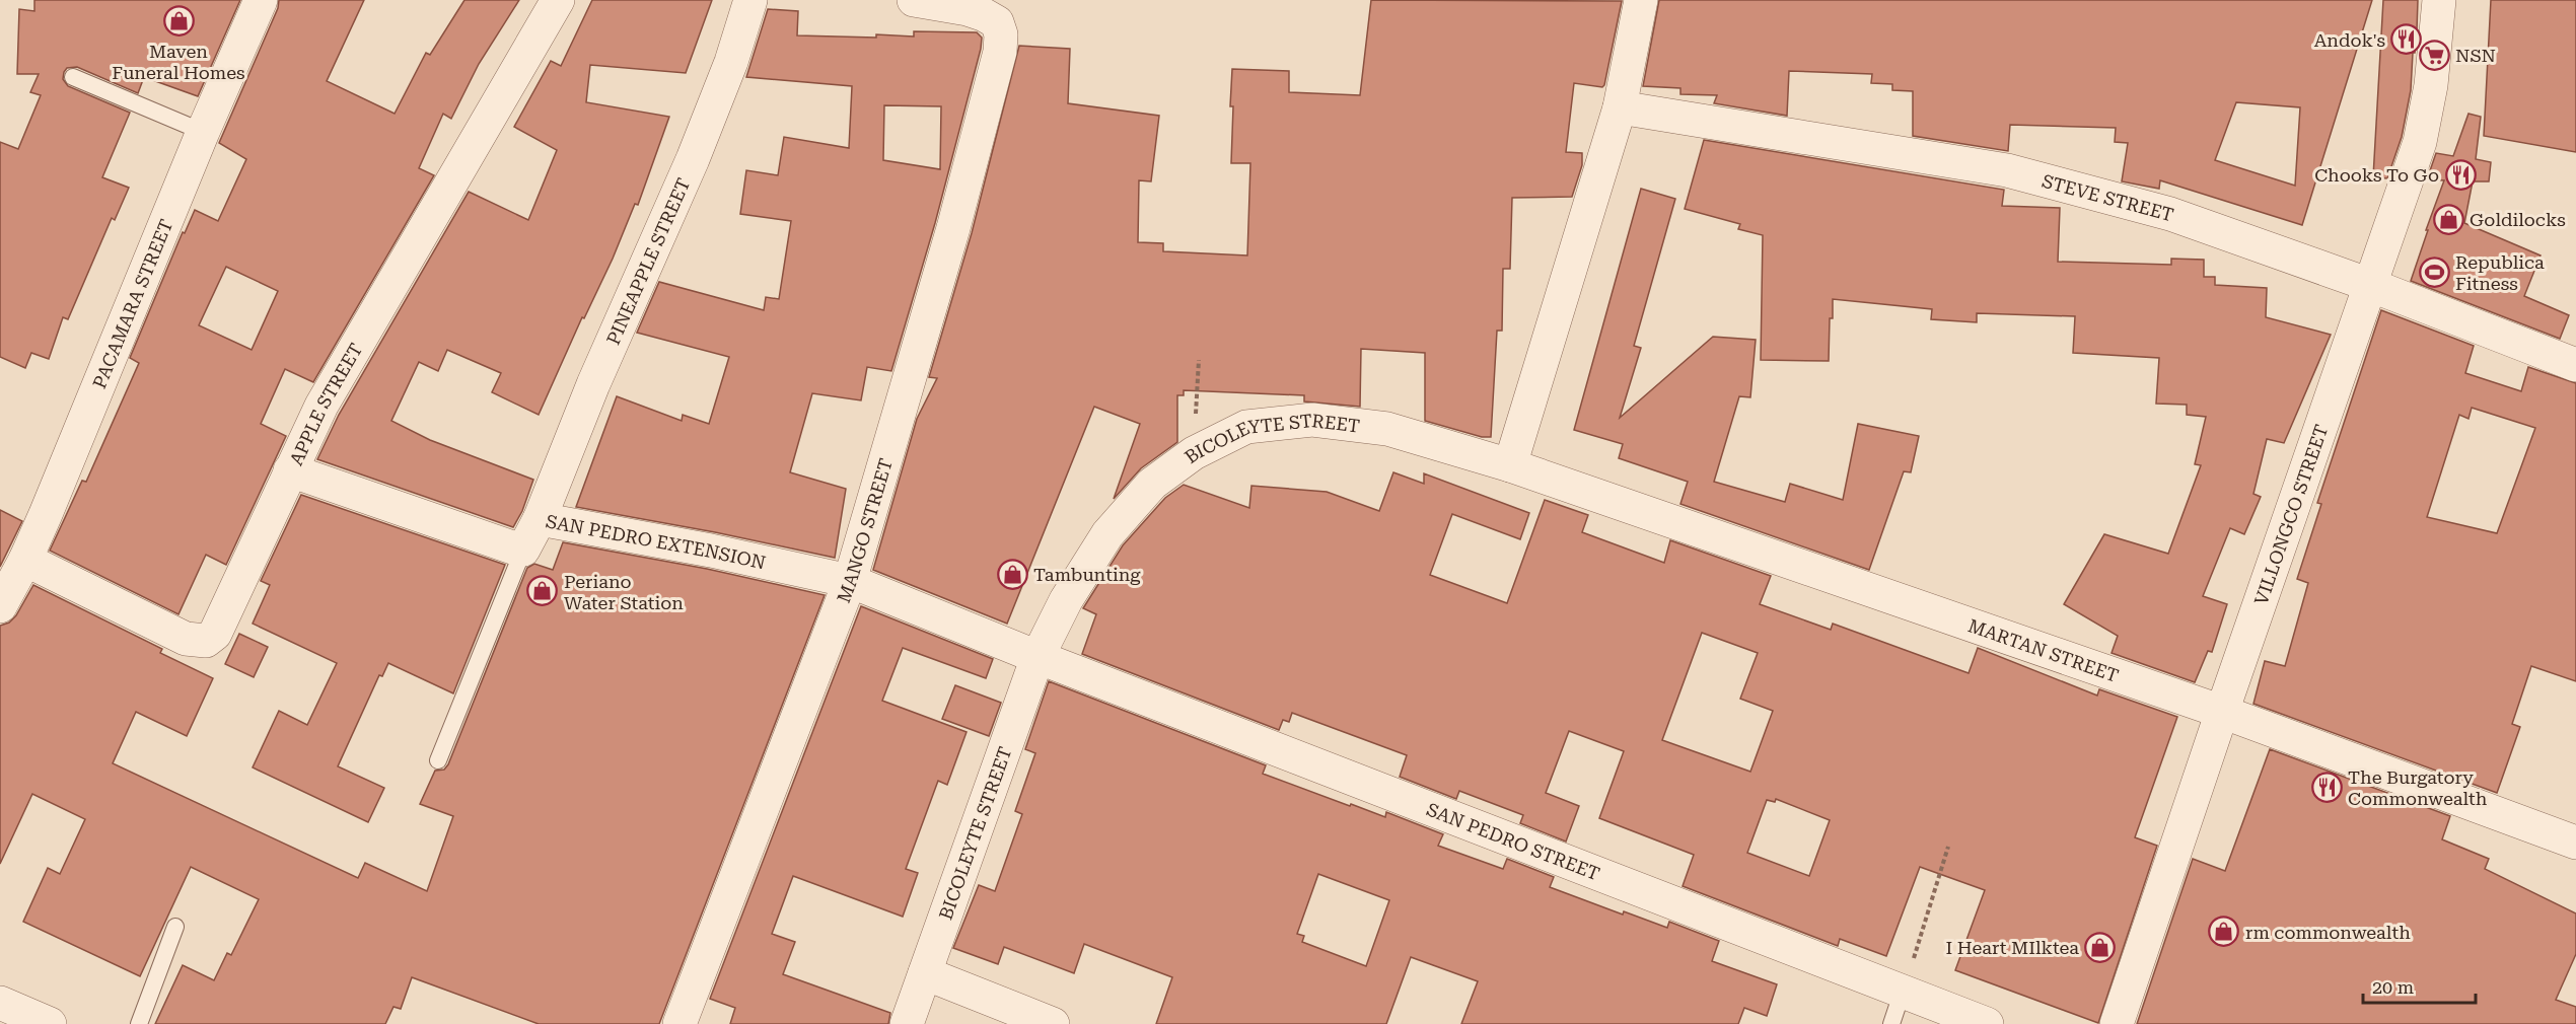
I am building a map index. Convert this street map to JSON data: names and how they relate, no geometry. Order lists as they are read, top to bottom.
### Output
{
  "streets": {
    "street": [
      "STEVE STREET",
      "PINEAPPLE STREET",
      "PACAMARA STREET",
      "APPLE STREET",
      "BICOLEYTE STREET",
      "VILLONGCO STREET",
      "MANGO STREET",
      "SAN PEDRO EXTENSION",
      "MARTAN STREET",
      "SAN PEDRO STREET"
    ]
  },
  "crossings": [
    ["STEVE STREET", "VILLONGCO STREET"],
    ["PINEAPPLE STREET", "SAN PEDRO EXTENSION"],
    ["PACAMARA STREET", "APPLE STREET"],
    ["APPLE STREET", "SAN PEDRO EXTENSION"],
    ["BICOLEYTE STREET", "SAN PEDRO EXTENSION"],
    ["BICOLEYTE STREET", "MARTAN STREET"],
    ["BICOLEYTE STREET", "SAN PEDRO STREET"],
    ["VILLONGCO STREET", "MARTAN STREET"],
    ["MANGO STREET", "SAN PEDRO EXTENSION"],
    ["SAN PEDRO EXTENSION", "SAN PEDRO STREET"]
  ],
  "places": {
    "shop": [
      "Maven Funeral Homes",
      "Goldilocks",
      "Tambunting",
      "Periano Water Station",
      "rm commonwealth",
      "I Heart MIlktea"
    ],
    "restaurant": ["Andok's", "Chooks To Go", "The Burgatory Commonwealth"],
    "supermarket": ["NSN"],
    "sports": ["Republica Fitness"]
  },
  "scale_bar": "20 m"
}
